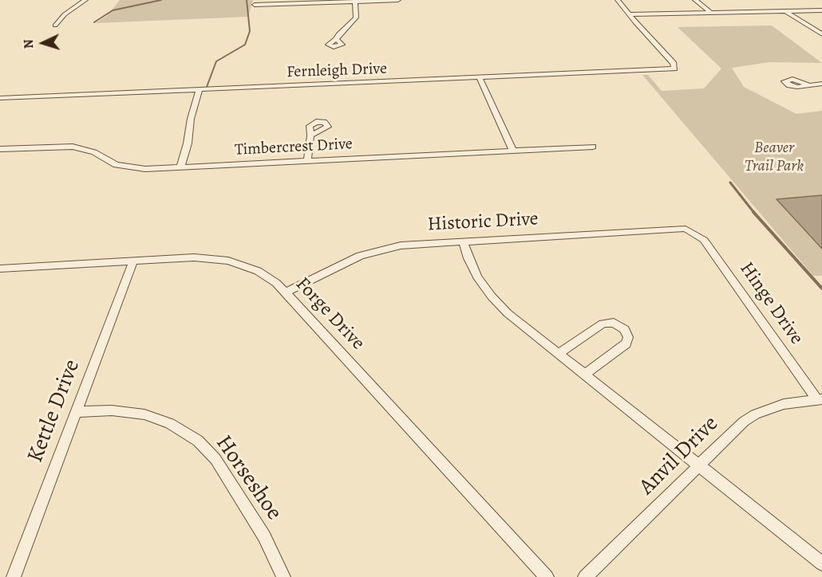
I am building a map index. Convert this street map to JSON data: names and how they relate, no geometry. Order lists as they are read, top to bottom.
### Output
{
  "streets": {
    "street": [
      "Fernleigh Drive",
      "Timbercrest Drive",
      "Historic Drive",
      "Hinge Drive",
      "Forge Drive",
      "Kettle Drive",
      "Anvil Drive",
      "Horseshoe"
    ]
  },
  "crossings": [
    ["Historic Drive", "Hinge Drive"],
    ["Historic Drive", "Forge Drive"],
    ["Hinge Drive", "Anvil Drive"],
    ["Forge Drive", "Kettle Drive"],
    ["Kettle Drive", "Horseshoe"]
  ],
  "parks": ["Beaver Trail Park"],
  "north": "left"
}
